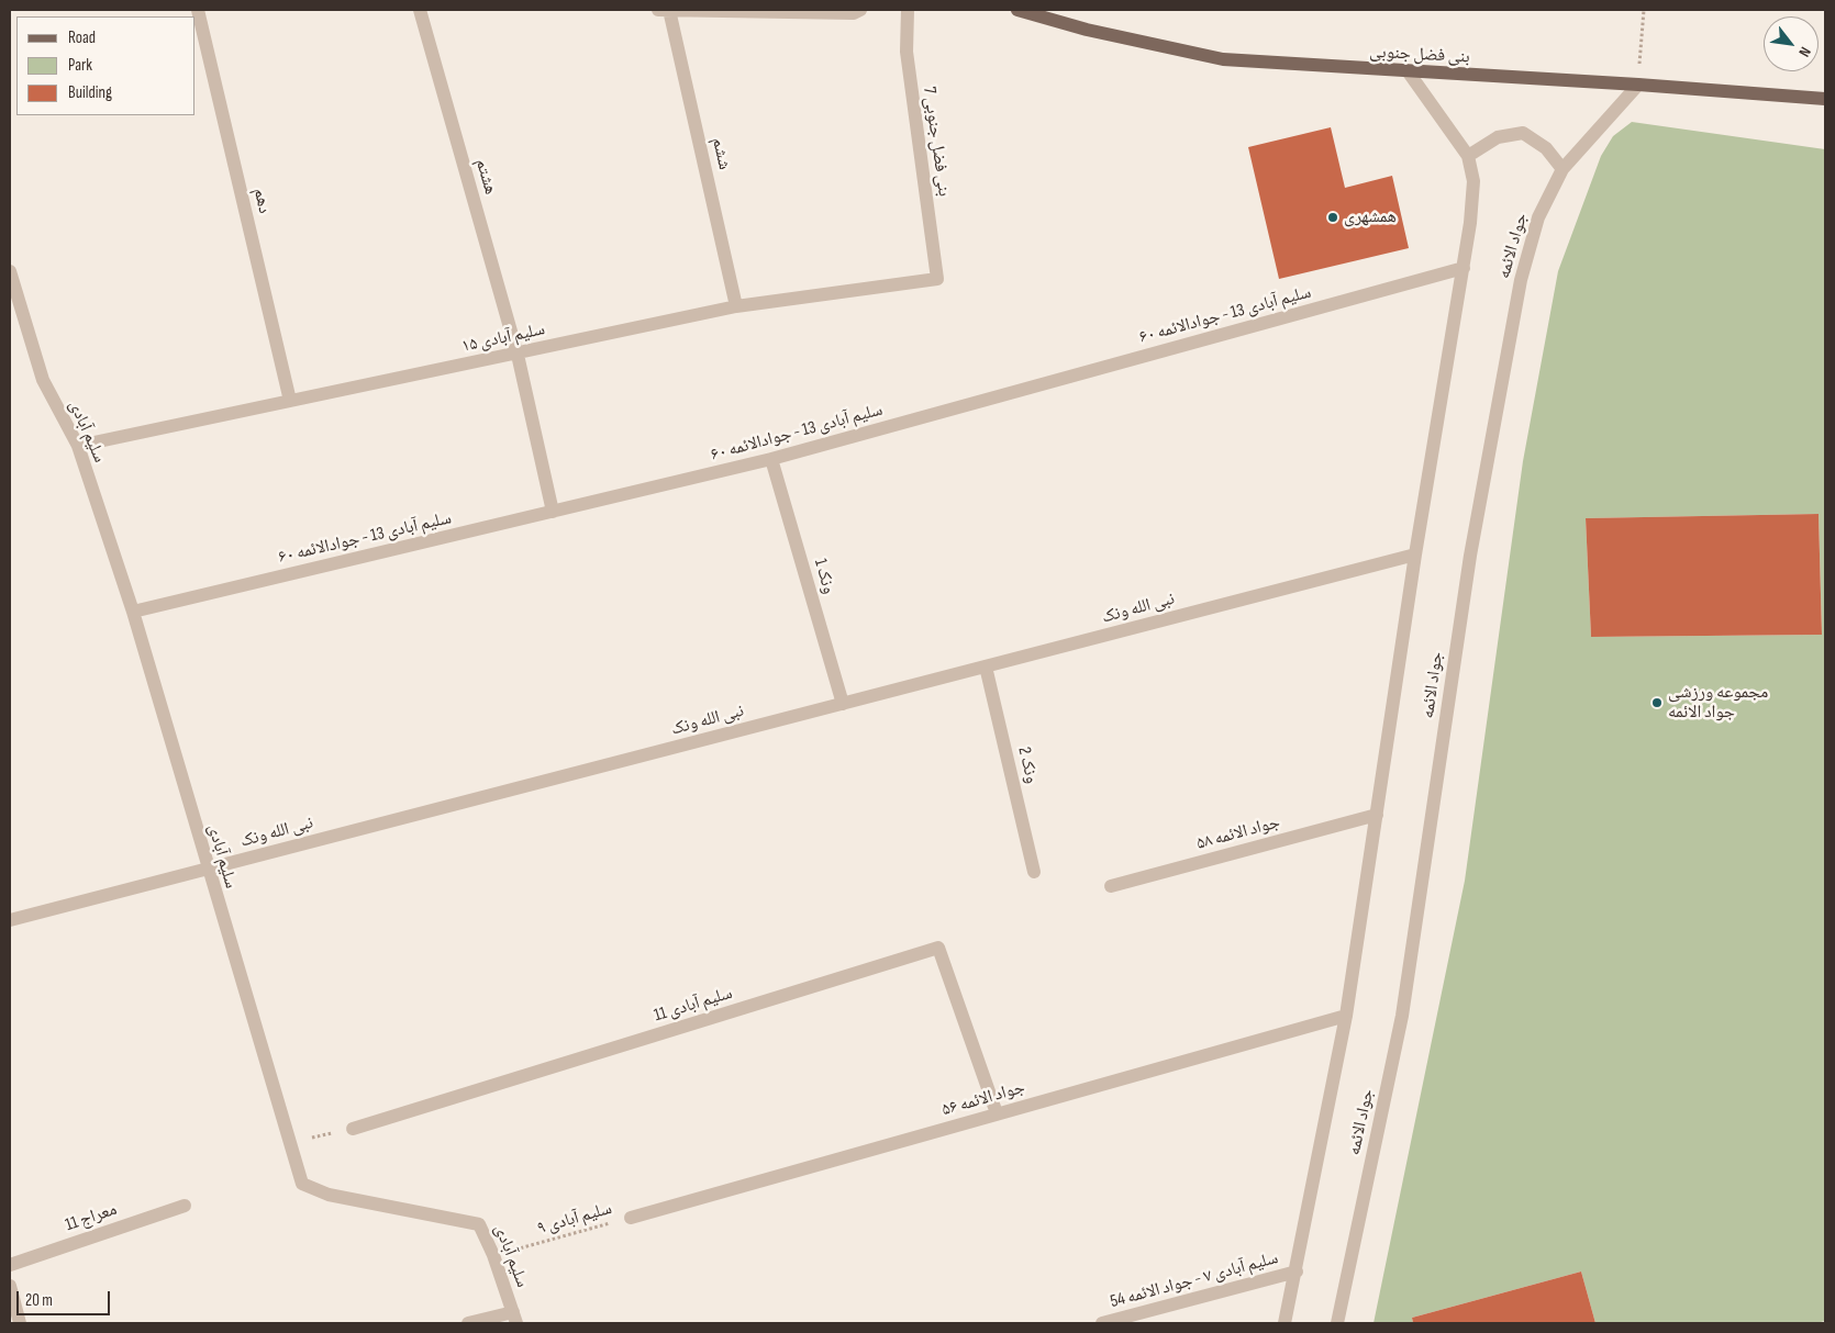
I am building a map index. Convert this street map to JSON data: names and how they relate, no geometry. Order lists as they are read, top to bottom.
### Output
{
  "streets": {
    "main road": ["بنی فضل جنوبی"],
    "street": [
      "بنی فضل جنوبی 7",
      "ششم",
      "هشتم",
      "دهم",
      "جواد الائمه",
      "سلیم آبادی 13 - جوادالائمه ۶۰",
      "سلیم آبادی ۱۵",
      "سلیم آبادی",
      "ونک 1",
      "نبی الله ونک",
      "ونک 2",
      "جواد الائمه ۵۸",
      "سلیم آبادی 11",
      "جواد الائمه ۵۶",
      "معراج 11",
      "سلیم آبادی ۷ - جواد الائمه 54"
    ],
    "path": ["سلیم آبادی ۹"]
  },
  "crossings": [
    ["بنی فضل جنوبی", "جواد الائمه"],
    ["بنی فضل جنوبی 7", "سلیم آبادی ۱۵"],
    ["ششم", "سلیم آبادی ۱۵"],
    ["هشتم", "سلیم آبادی 13 - جوادالائمه ۶۰"],
    ["هشتم", "سلیم آبادی ۱۵"],
    ["دهم", "سلیم آبادی ۱۵"],
    ["جواد الائمه", "سلیم آبادی 13 - جوادالائمه ۶۰"],
    ["جواد الائمه", "نبی الله ونک"],
    ["جواد الائمه", "جواد الائمه ۵۸"],
    ["جواد الائمه", "جواد الائمه ۵۶"],
    ["جواد الائمه", "سلیم آبادی ۷ - جواد الائمه 54"],
    ["سلیم آبادی 13 - جوادالائمه ۶۰", "سلیم آبادی"],
    ["سلیم آبادی 13 - جوادالائمه ۶۰", "ونک 1"],
    ["سلیم آبادی ۱۵", "سلیم آبادی"],
    ["سلیم آبادی", "نبی الله ونک"],
    ["سلیم آبادی", "سلیم آبادی ۹"],
    ["ونک 1", "نبی الله ونک"],
    ["نبی الله ونک", "ونک 2"],
    ["سلیم آبادی 11", "جواد الائمه ۵۶"],
    ["جواد الائمه ۵۶", "سلیم آبادی ۹"]
  ],
  "places": ["همشهری", "مجموعه ورزشی جواد الائمه"],
  "legend": ["Road", "Park", "Building"],
  "scale_bar": "20 m",
  "north": "bottom right"
}
